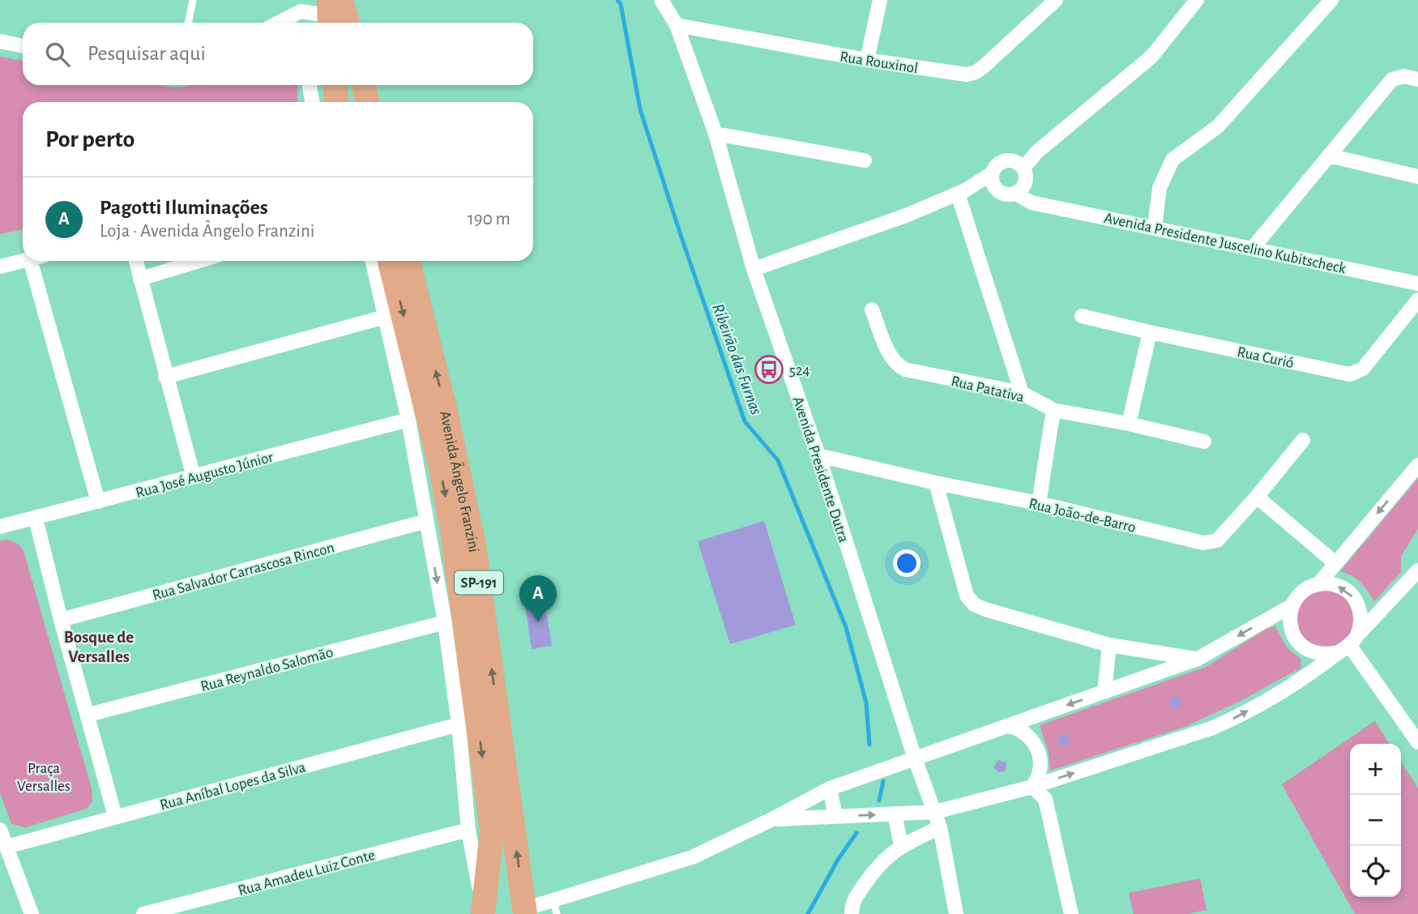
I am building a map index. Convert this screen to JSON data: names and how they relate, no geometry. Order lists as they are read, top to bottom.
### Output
{
  "streets": {
    "main road": ["Avenida Ângelo Franzini", "SP-191"],
    "street": [
      "Rua Rouxinol",
      "Avenida Presidente Juscelino Kubitscheck",
      "Rua Curió",
      "Rua Patativa",
      "Avenida Presidente Dutra",
      "Rua José Augusto Júnior",
      "Rua João-de-Barro",
      "Rua Salvador Carrascosa Rincon",
      "Rua Reynaldo Salomão",
      "Rua Aníbal Lopes da Silva",
      "Rua Amadeu Luiz Conte"
    ]
  },
  "crossings": [
    ["Rua Rouxinol", "Avenida Presidente Dutra"],
    ["Avenida Presidente Dutra", "Rua João-de-Barro"]
  ],
  "districts": ["Bosque de Versalles"],
  "water": ["Ribeirão das Furnas"],
  "parks": ["Praça Versalles"],
  "places": {
    "bus stop": ["524"]
  },
  "page": {
    "search": "Pesquisar aqui",
    "heading": "Por perto",
    "list": [
      {
        "mark": "A",
        "name": "Pagotti Iluminações",
        "note": "Loja · Avenida Ângelo Franzini",
        "value": "190 m"
      }
    ],
    "pins": "A",
    "map_buttons": ["+", "−"]
  }
}
